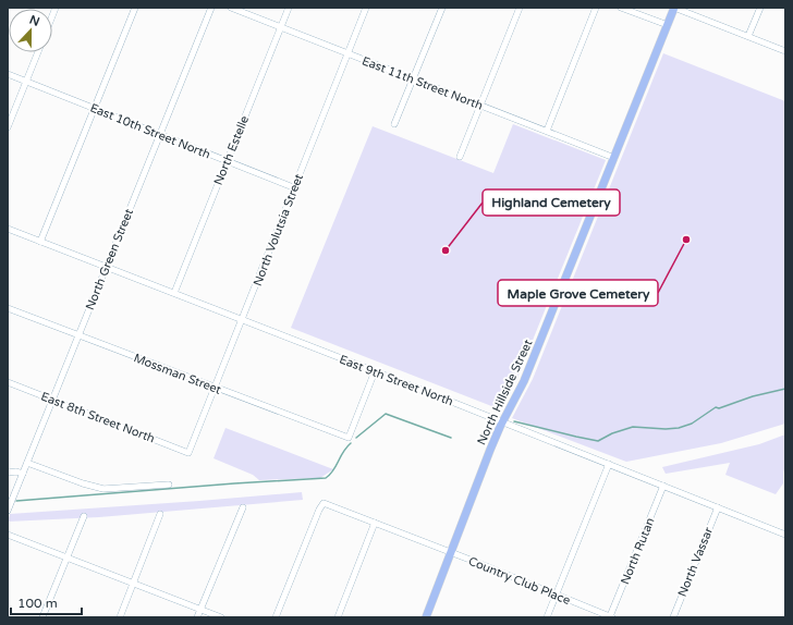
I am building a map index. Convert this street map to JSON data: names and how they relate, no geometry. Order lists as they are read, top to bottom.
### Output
{
  "streets": {
    "main road": ["North Hillside Street"],
    "street": [
      "East 11th Street North",
      "East 10th Street North",
      "North Estelle",
      "North Volutsia Street",
      "North Green Street",
      "Mossman Street",
      "East 9th Street North",
      "East 8th Street North",
      "North Rutan",
      "North Vassar",
      "Country Club Place"
    ]
  },
  "crossings": [
    ["East 11th Street North", "North Estelle"],
    ["East 11th Street North", "North Volutsia Street"],
    ["East 11th Street North", "North Hillside Street"],
    ["East 10th Street North", "North Estelle"],
    ["East 10th Street North", "North Volutsia Street"],
    ["East 10th Street North", "North Green Street"],
    ["North Estelle", "East 9th Street North"],
    ["North Volutsia Street", "Mossman Street"],
    ["North Volutsia Street", "East 9th Street North"],
    ["North Volutsia Street", "East 8th Street North"],
    ["North Green Street", "Mossman Street"],
    ["North Green Street", "East 9th Street North"],
    ["North Green Street", "East 8th Street North"],
    ["Mossman Street", "East 9th Street North"],
    ["East 9th Street North", "North Hillside Street"],
    ["East 9th Street North", "North Rutan"],
    ["East 9th Street North", "North Vassar"],
    ["North Hillside Street", "Country Club Place"],
    ["North Rutan", "Country Club Place"]
  ],
  "places": ["Maple Grove Cemetery", "Highland Cemetery"],
  "scale_bar": "100 m",
  "north": "top"
}
